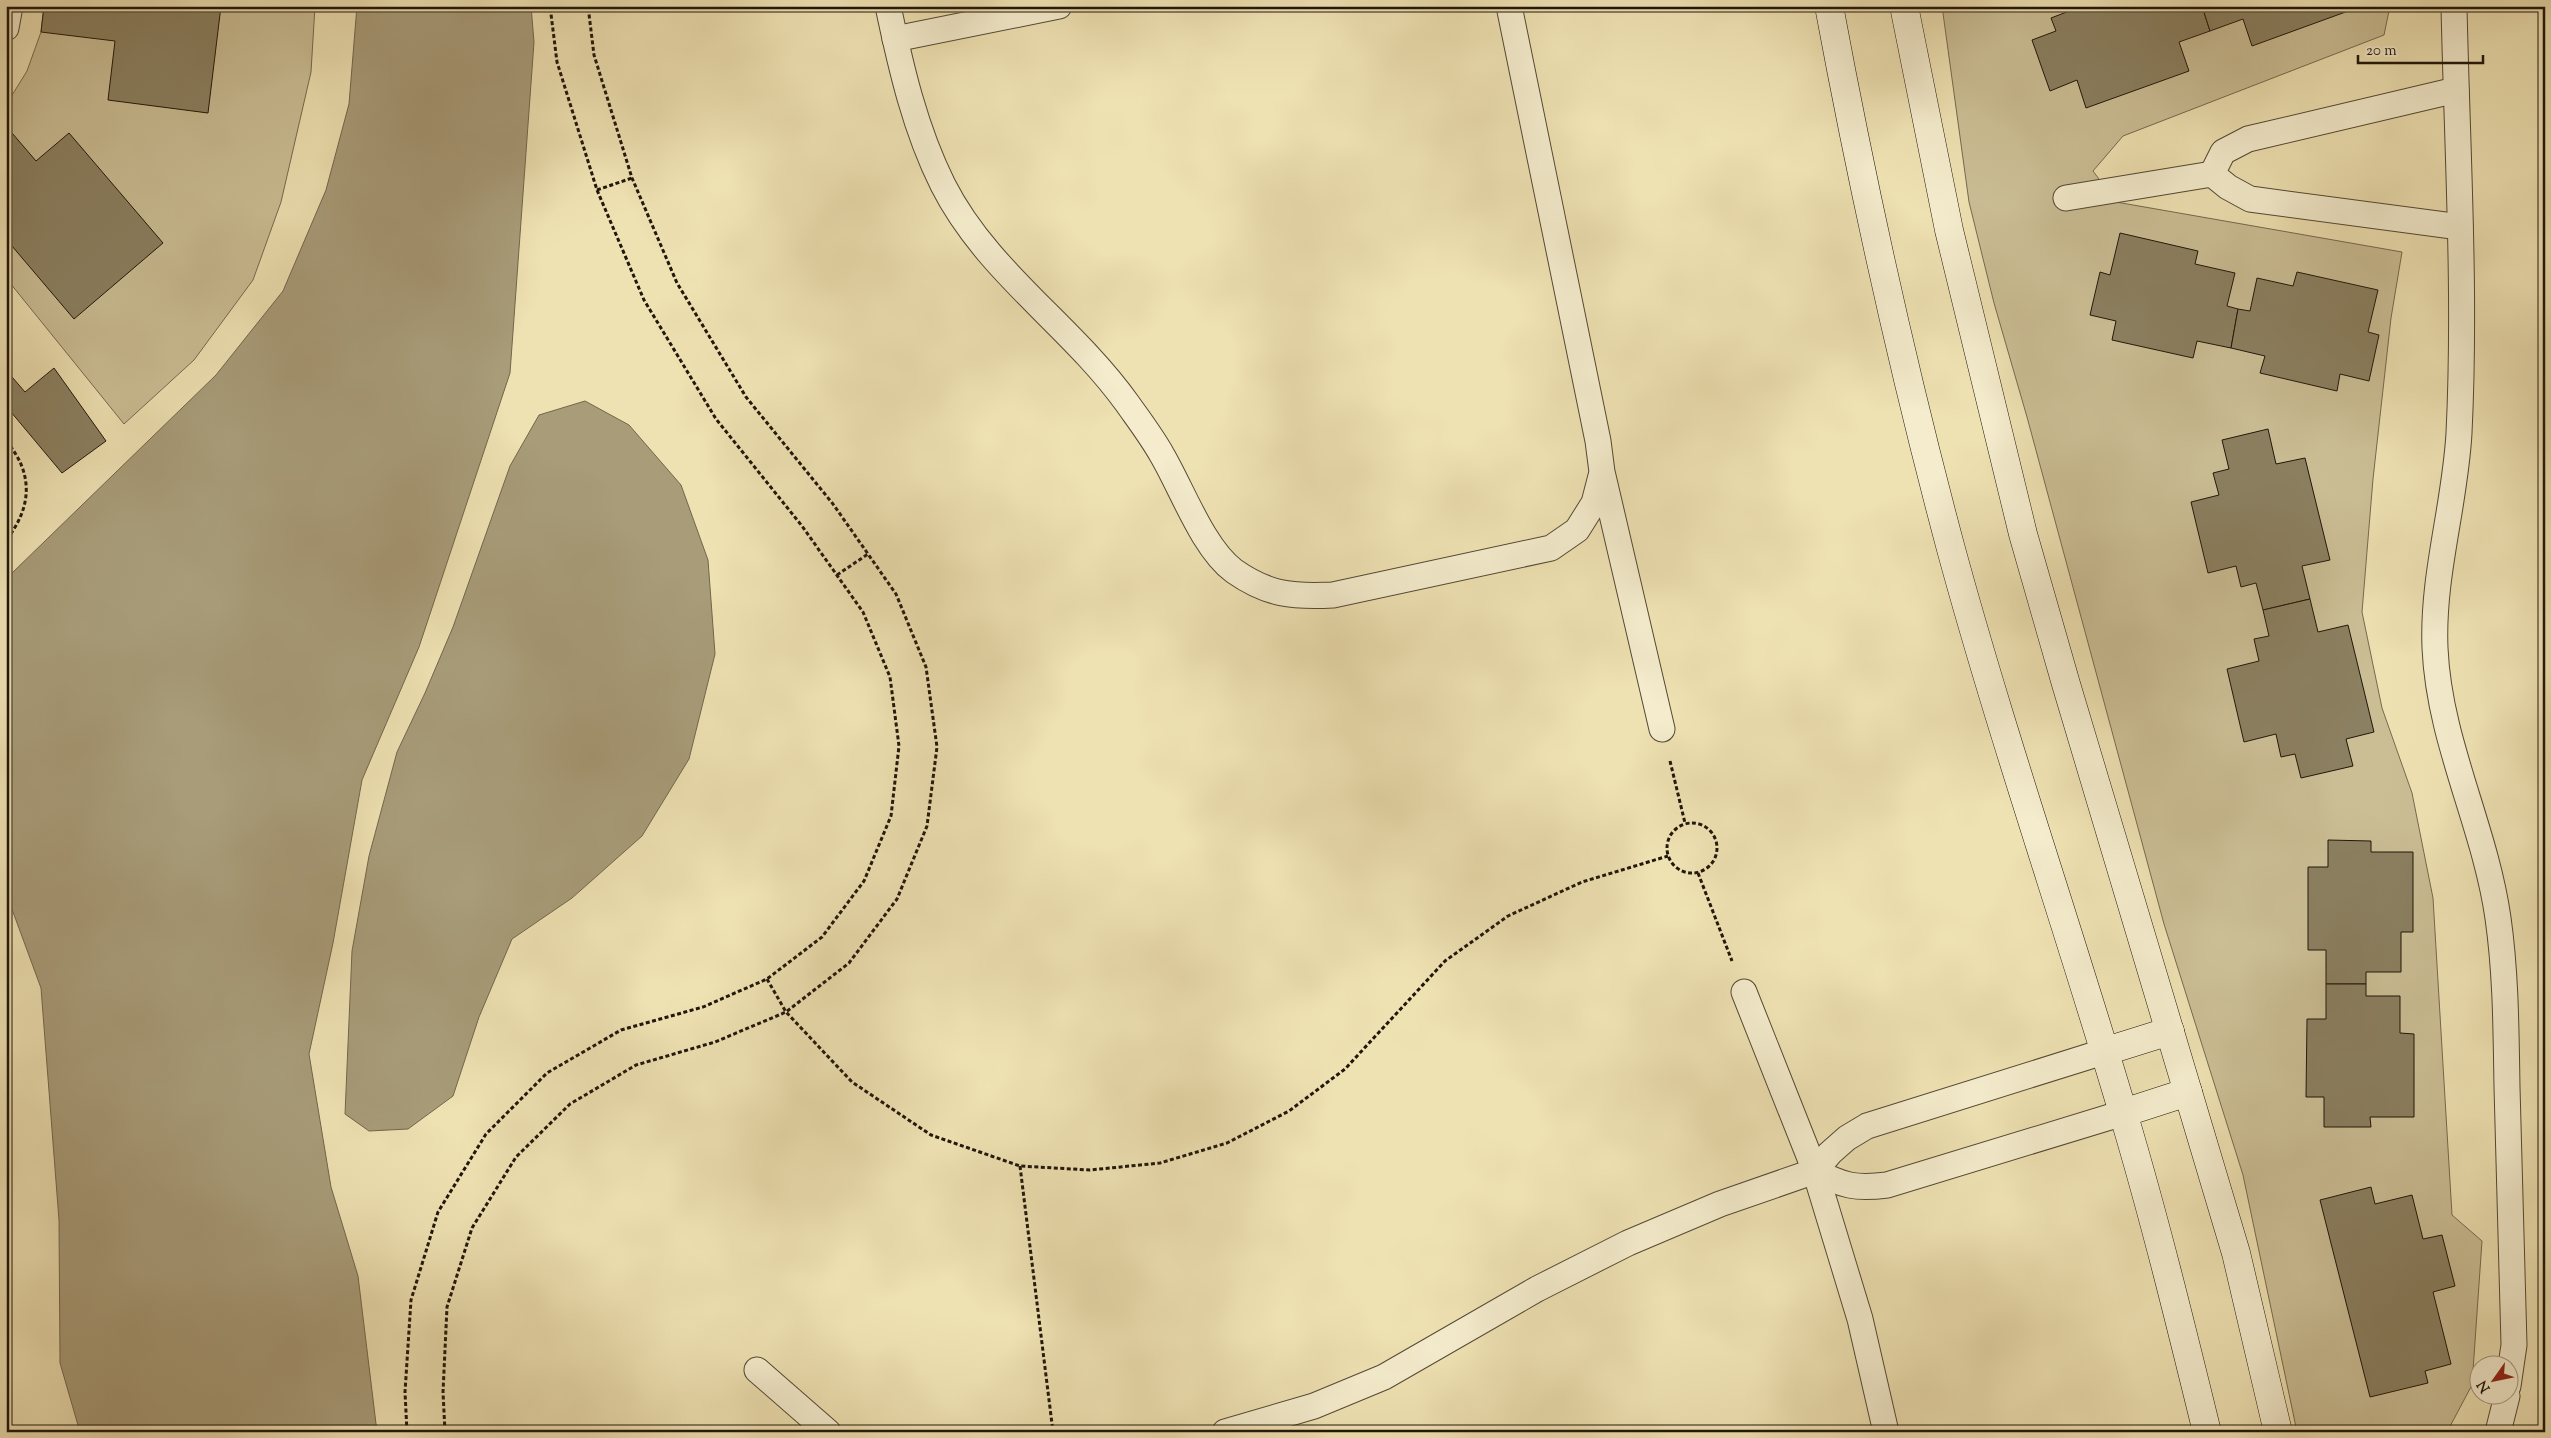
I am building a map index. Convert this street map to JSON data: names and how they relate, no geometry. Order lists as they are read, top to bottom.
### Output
{
  "scale_bar": "20 m",
  "north": "bottom left"
}
